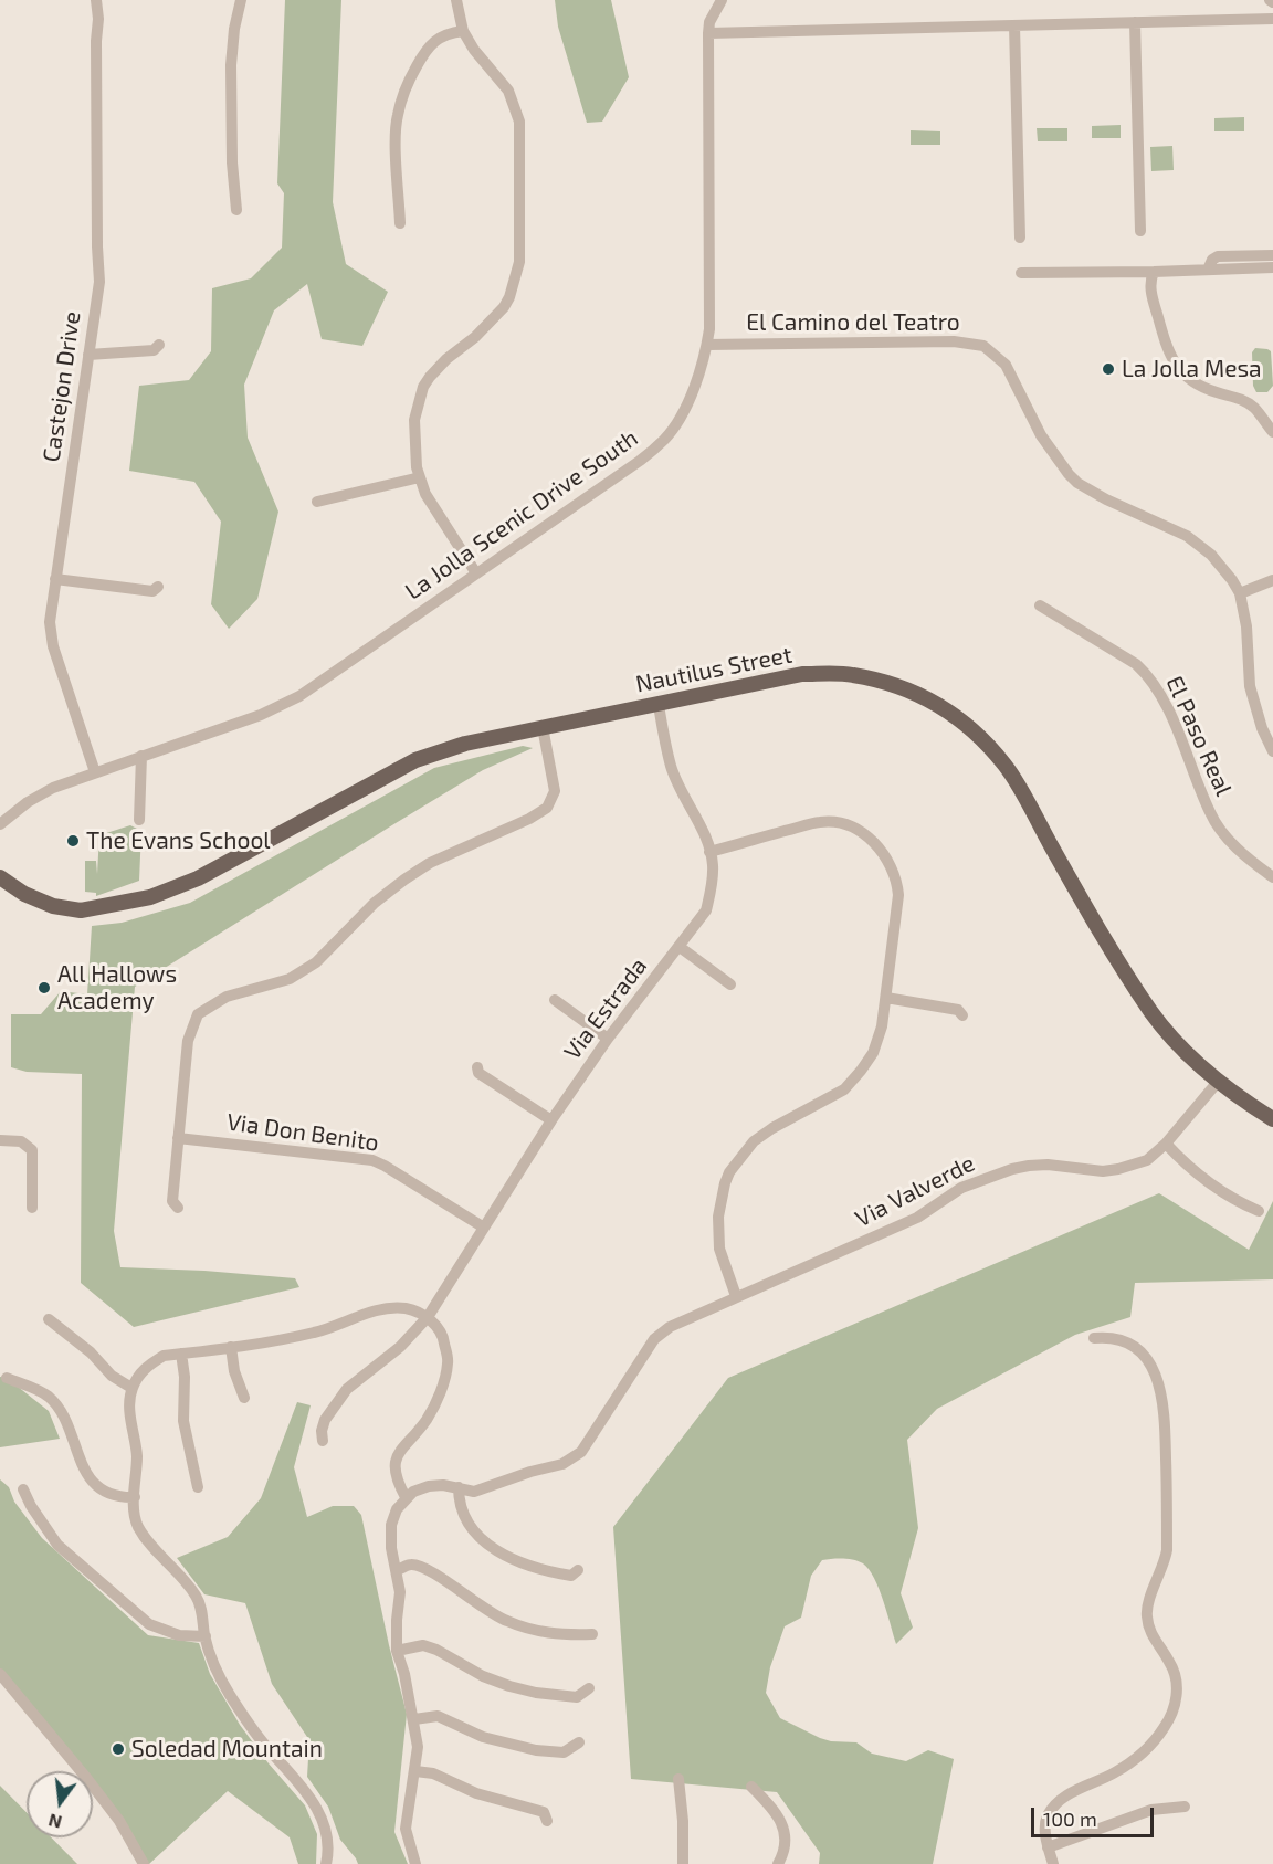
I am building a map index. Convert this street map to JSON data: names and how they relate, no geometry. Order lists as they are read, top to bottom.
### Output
{
  "streets": {
    "main road": ["Nautilus Street"],
    "street": [
      "El Camino del Teatro",
      "Castejon Drive",
      "La Jolla Scenic Drive South",
      "El Paso Real",
      "Via Estrada",
      "Via Don Benito",
      "Via Valverde"
    ]
  },
  "crossings": [
    ["El Camino del Teatro", "La Jolla Scenic Drive South"],
    ["Castejon Drive", "La Jolla Scenic Drive South"],
    ["Nautilus Street", "Via Estrada"],
    ["Nautilus Street", "Via Valverde"],
    ["Via Estrada", "Via Don Benito"]
  ],
  "places": [
    "La Jolla Mesa",
    "The Evans School",
    "All Hallows Academy",
    "Soledad Mountain"
  ],
  "scale_bar": "100 m",
  "north": "bottom"
}
